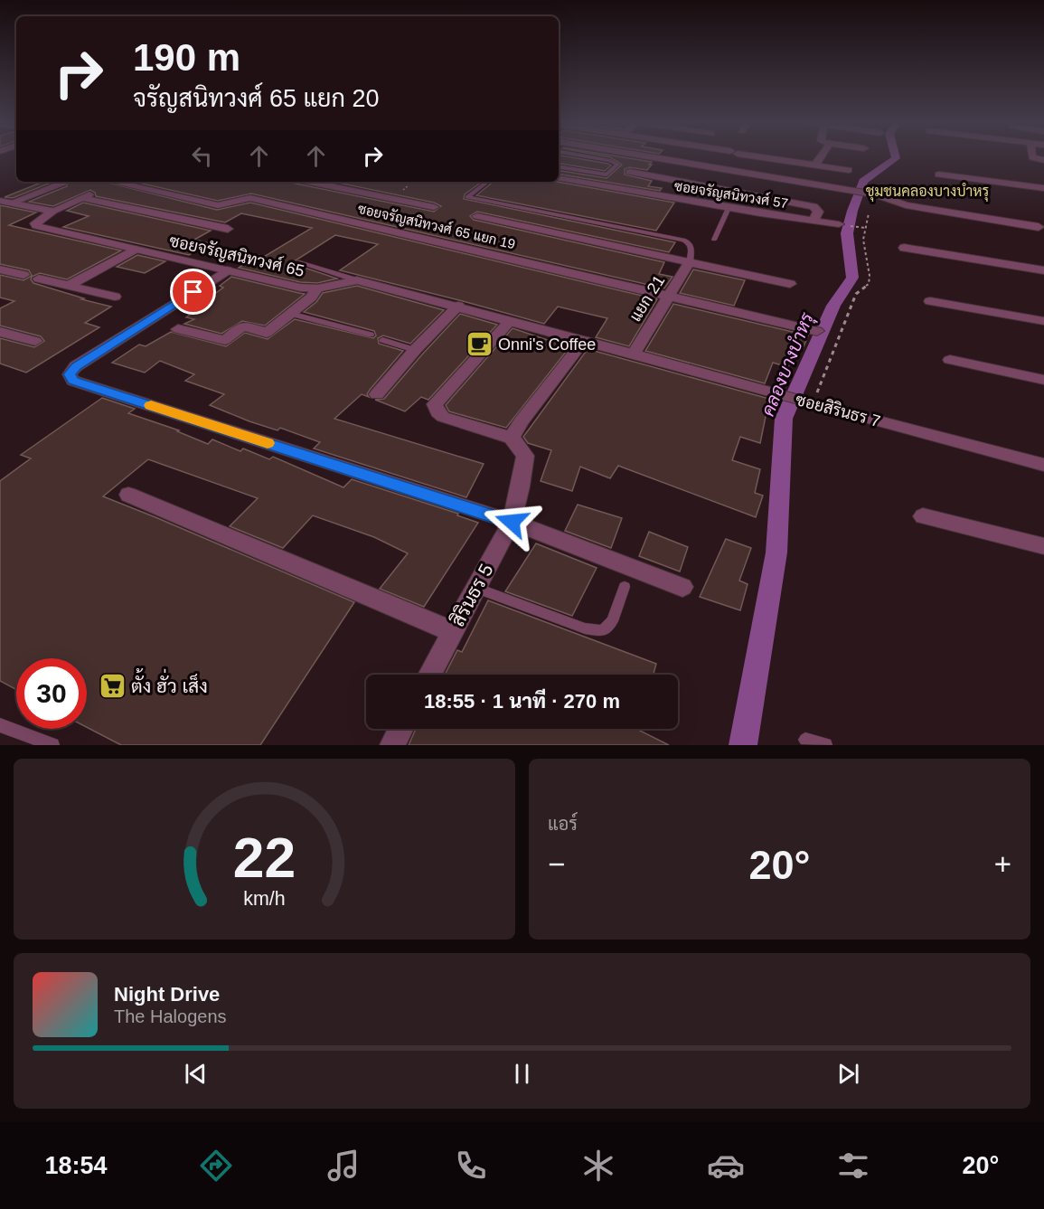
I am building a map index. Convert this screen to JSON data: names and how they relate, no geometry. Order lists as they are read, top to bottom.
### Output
{
  "streets": {
    "street": [
      "ซอยจรัญสนิทวงศ์ 57",
      "ซอยจรัญสนิทวงศ์ 65 แยก 19",
      "ซอยจรัญสนิทวงศ์ 65",
      "แยก 21",
      "ซอยสิรินธร 7",
      "สิรินธร 5"
    ]
  },
  "crossings": [
    ["ซอยจรัญสนิทวงศ์ 65 แยก 19", "แยก 21"],
    ["ซอยจรัญสนิทวงศ์ 65", "แยก 21"],
    ["ซอยจรัญสนิทวงศ์ 65", "ซอยสิรินธร 7"],
    ["แยก 21", "ซอยสิรินธร 7"]
  ],
  "districts": ["ชุมชนคลองบางบำหรุ"],
  "water": ["คลองบางบำหรุ"],
  "places": {
    "cafe": ["Onni's Coffee"],
    "supermarket": ["ตั้ง ฮั่ว เส็ง"]
  },
  "page": {
    "turn": ["190 m", "จรัญสนิทวงศ์ 65 แยก 20"],
    "limit": "30",
    "trip": "18:55 · 1 นาที · 270 m",
    "tile": "แอร์",
    "heat": ["−", "20°", "+"],
    "song": ["Night Drive", "The Halogens"],
    "tabs": ["18:54", "20°"],
    "gauge": ["22", "km/h"]
  }
}
